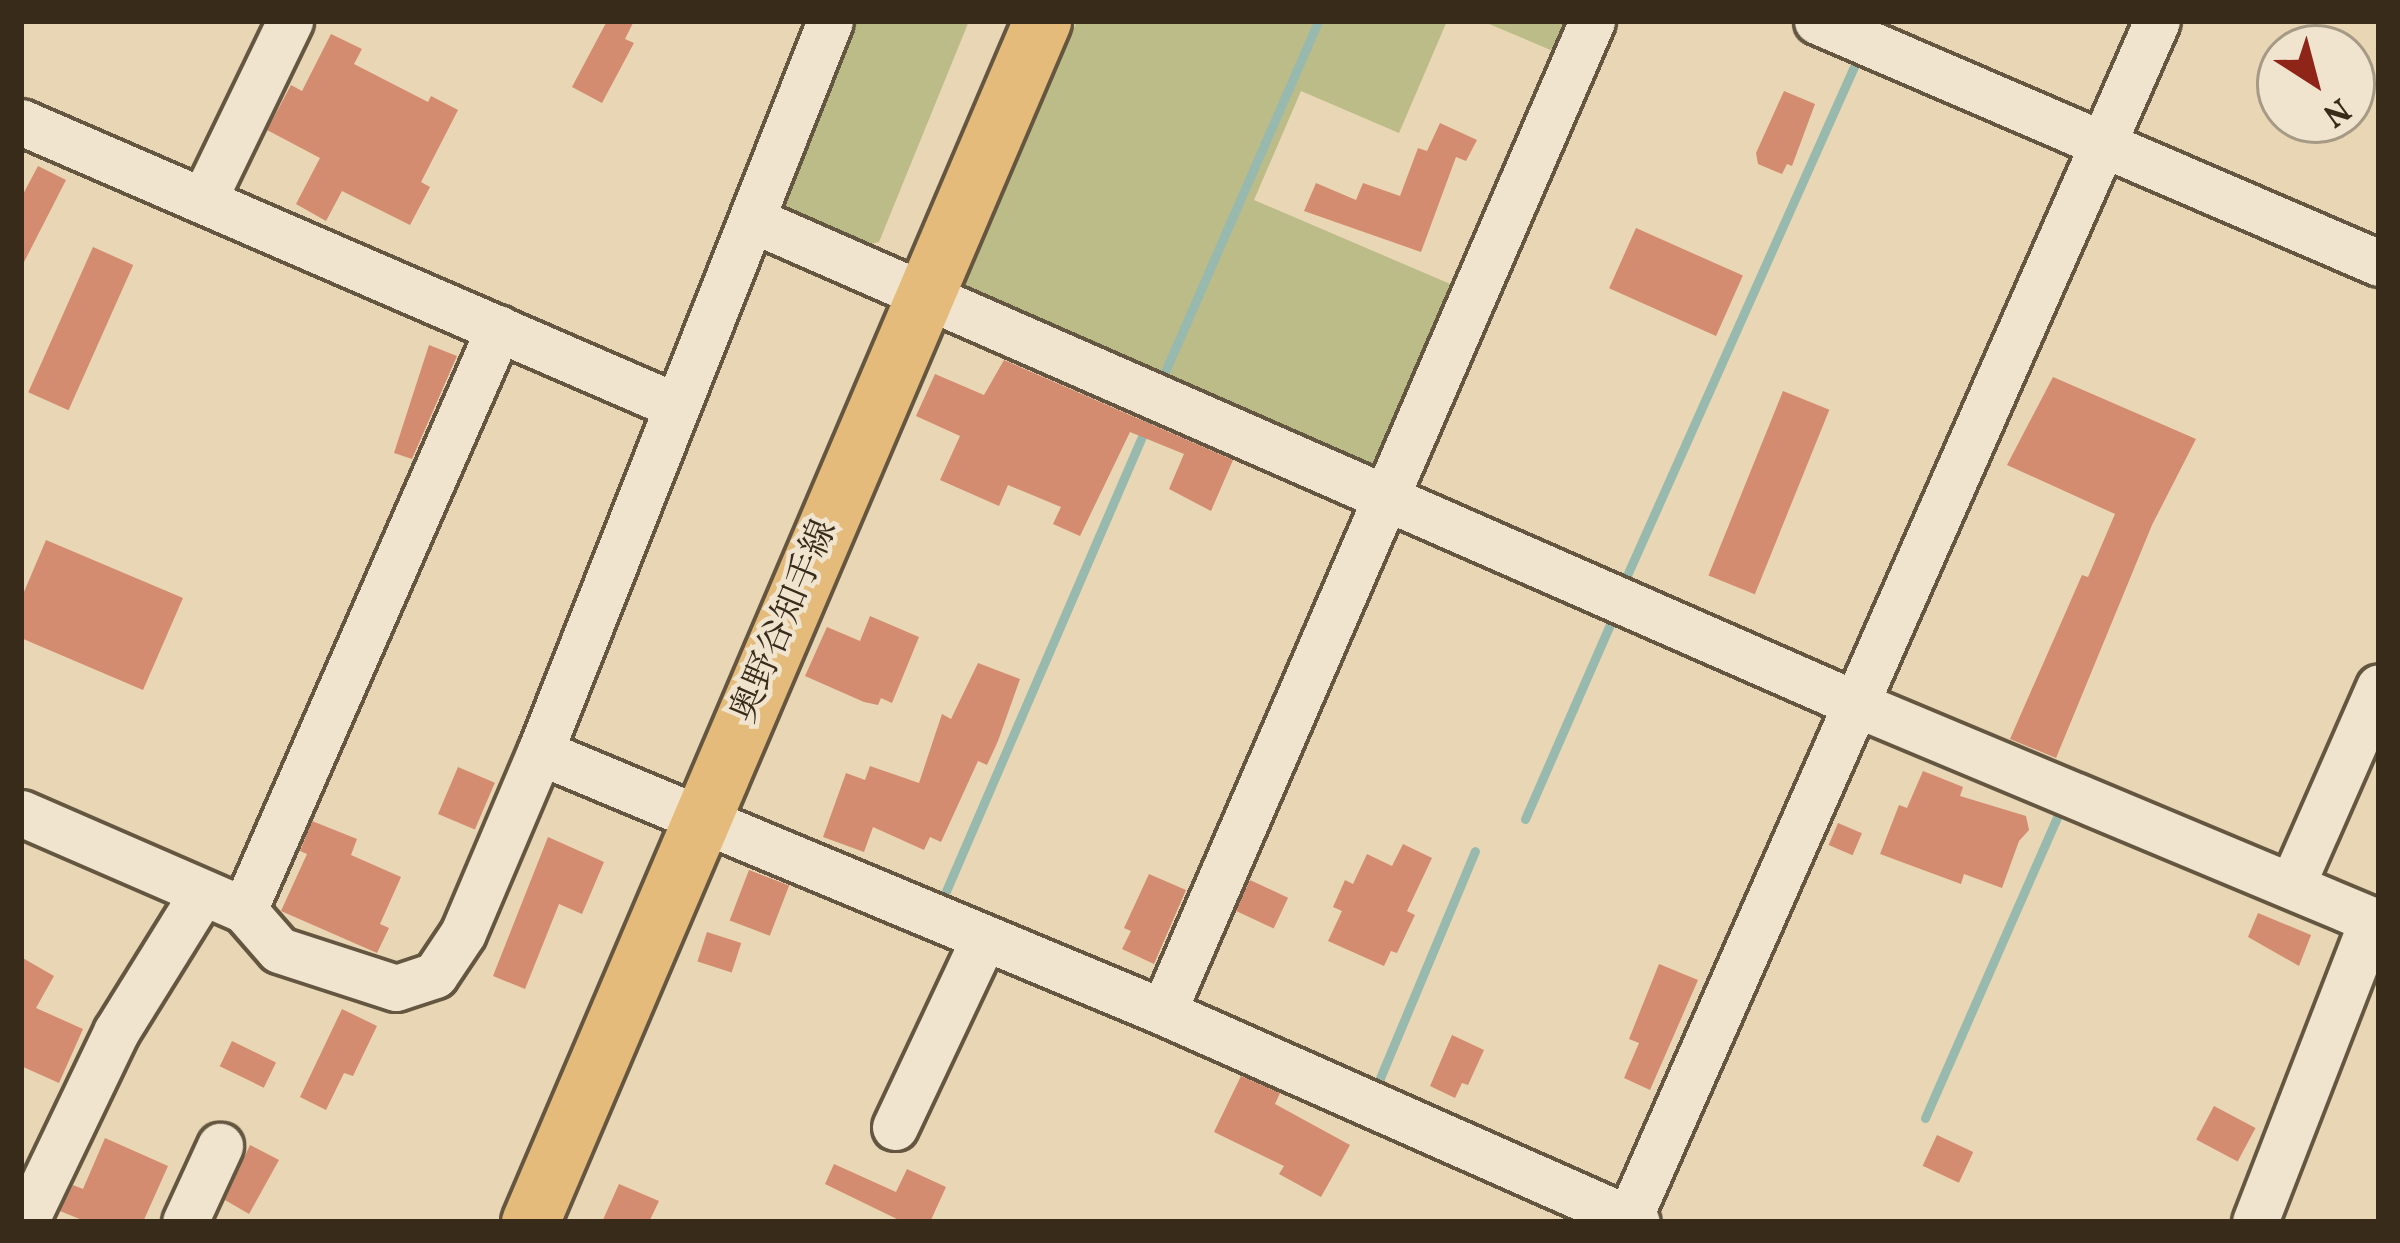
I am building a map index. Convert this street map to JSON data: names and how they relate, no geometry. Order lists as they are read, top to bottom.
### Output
{
  "streets": {
    "main road": ["奥野谷知手線"]
  },
  "north": "bottom right"
}
